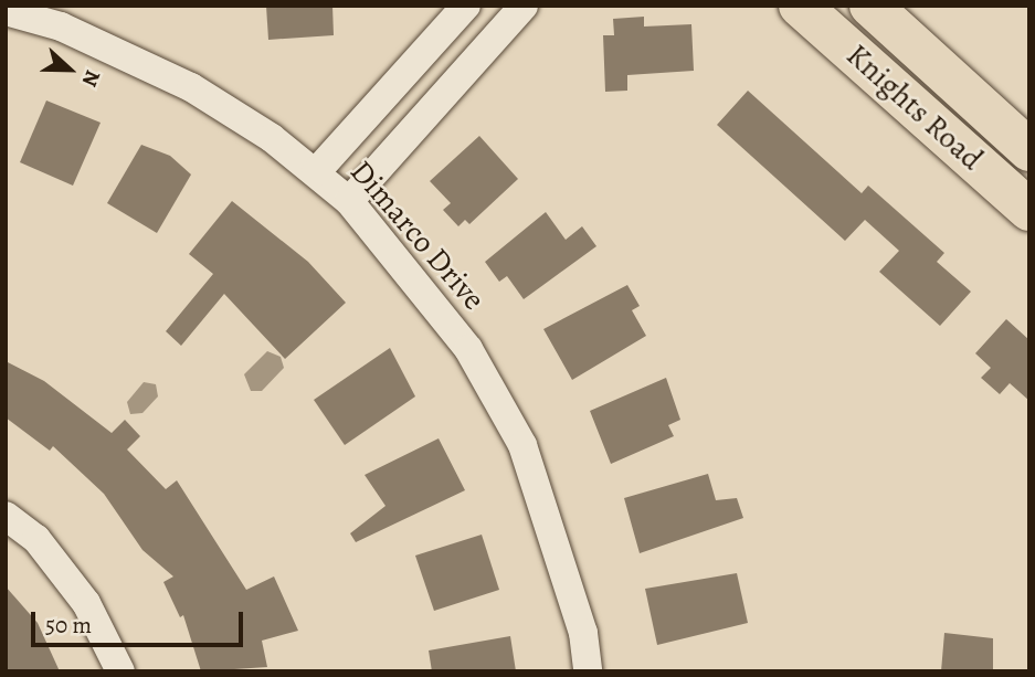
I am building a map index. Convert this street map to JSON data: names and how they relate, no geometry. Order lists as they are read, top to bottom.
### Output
{
  "streets": {
    "main road": ["Knights Road"],
    "street": ["Dimarco Drive"]
  },
  "scale_bar": "50 m",
  "north": "right"
}
